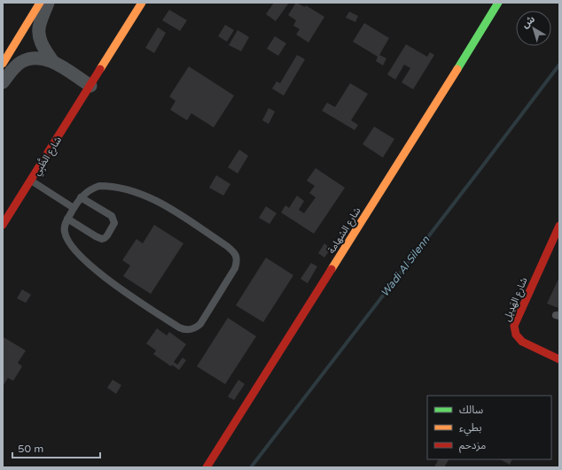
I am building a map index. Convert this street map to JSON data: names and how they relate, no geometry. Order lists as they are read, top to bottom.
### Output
{
  "streets": {
    "street": ["شارع الظَّبِي", "شارع الشهامة", "شارع الهَدِيل"]
  },
  "water": ["Wadi Al Silenn"],
  "legend": ["سالك", "بطيء", "مزدحم"],
  "scale_bar": "50 m",
  "north": "top left"
}
